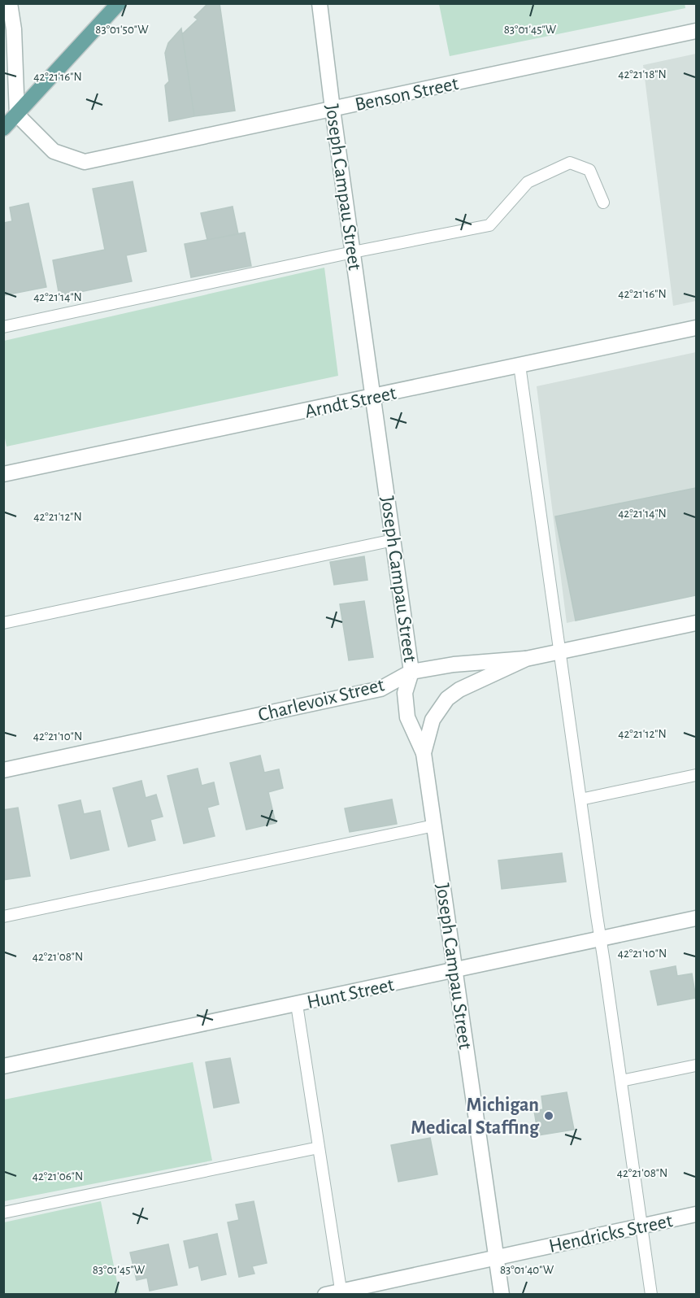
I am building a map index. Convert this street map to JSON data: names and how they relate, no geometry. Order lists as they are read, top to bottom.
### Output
{
  "streets": {
    "street": [
      "Benson Street",
      "Joseph Campau Street",
      "Arndt Street",
      "Charlevoix Street",
      "Hunt Street",
      "Hendricks Street"
    ]
  },
  "crossings": [
    ["Benson Street", "Joseph Campau Street"],
    ["Joseph Campau Street", "Arndt Street"],
    ["Joseph Campau Street", "Charlevoix Street"],
    ["Joseph Campau Street", "Hunt Street"],
    ["Joseph Campau Street", "Hendricks Street"]
  ],
  "places": ["Michigan Medical Staffing"],
  "coordinates": [
    "83°01'50\"W",
    "83°01'45\"W",
    "42°21'18\"N",
    "42°21'16\"N",
    "42°21'14\"N",
    "42°21'12\"N",
    "42°21'10\"N",
    "42°21'08\"N",
    "42°21'06\"N",
    "83°01'40\"W"
  ]
}
